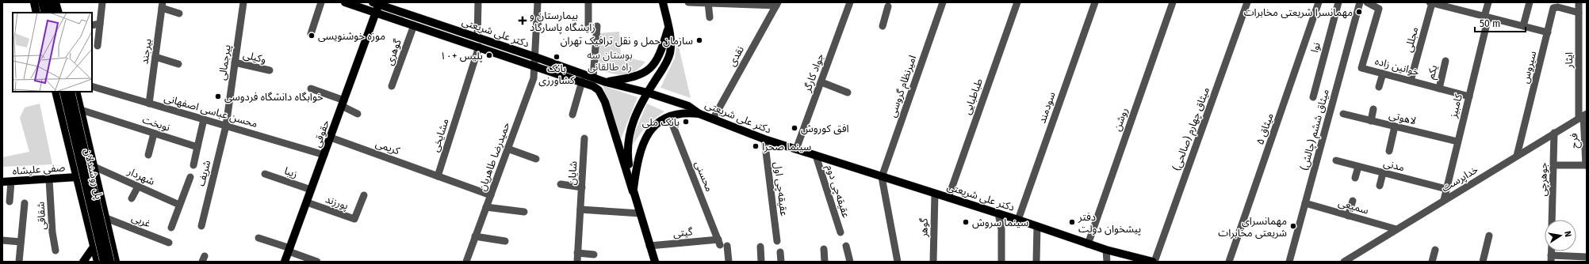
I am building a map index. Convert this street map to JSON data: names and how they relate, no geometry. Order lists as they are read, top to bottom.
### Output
{
  "streets": {
    "main road": [
      "دکتر علی شریعتی",
      "حقوقی",
      "صفی علیشاه",
      "پل روشندلان"
    ],
    "street": [
      "مجللی",
      "نوا",
      "بیرجند",
      "گوهری",
      "نقدی",
      "وکیلی",
      "ایثار",
      "پیرجمالی",
      "خوانین زاده",
      "سیروس",
      "یکم",
      "جواد کارگر",
      "امیرنظام گروسی",
      "طباطبایی",
      "کامبیز",
      "سودمند",
      "محسن عباسی اصفهانی",
      "لاهوتی",
      "روشن",
      "نوبخت",
      "میثاق چهارم (صالحی)",
      "میثاق ۵",
      "میثاق ششم (چالش)",
      "مشایخی",
      "فرح",
      "کریمی",
      "حمیدرضا طاهریان",
      "مدنی",
      "زیبا",
      "شریف",
      "شایان",
      "شهردار",
      "محسنی",
      "خداپرست",
      "جوهرچی",
      "عقیقه‌چی اول",
      "عقیقه‌چی دوم",
      "پورزند",
      "سمیعی",
      "شقاقی",
      "غربی",
      "گوهر",
      "گیتی"
    ]
  },
  "crossings": [
    ["دکتر علی شریعتی", "گوهری"],
    ["دکتر علی شریعتی", "نقدی"],
    ["دکتر علی شریعتی", "جواد کارگر"],
    ["دکتر علی شریعتی", "امیرنظام گروسی"],
    ["دکتر علی شریعتی", "طباطبایی"],
    ["دکتر علی شریعتی", "سودمند"],
    ["دکتر علی شریعتی", "روشن"],
    ["دکتر علی شریعتی", "میثاق چهارم (صالحی)"],
    ["دکتر علی شریعتی", "حقوقی"],
    ["دکتر علی شریعتی", "مشایخی"],
    ["دکتر علی شریعتی", "حمیدرضا طاهریان"],
    ["دکتر علی شریعتی", "عقیقه‌چی اول"],
    ["دکتر علی شریعتی", "عقیقه‌چی دوم"],
    ["دکتر علی شریعتی", "گوهر"],
    ["مجللی", "خوانین زاده"],
    ["بیرجند", "محسن عباسی اصفهانی"],
    ["وکیلی", "پیرجمالی"],
    ["ایثار", "سیروس"],
    ["ایثار", "فرح"],
    ["ایثار", "خداپرست"],
    ["پیرجمالی", "محسن عباسی اصفهانی"],
    ["پیرجمالی", "شریف"],
    ["خوانین زاده", "یکم"],
    ["خوانین زاده", "کامبیز"],
    ["سیروس", "خداپرست"],
    ["کامبیز", "لاهوتی"],
    ["کامبیز", "مدنی"],
    ["کامبیز", "خداپرست"],
    ["محسن عباسی اصفهانی", "حقوقی"],
    ["محسن عباسی اصفهانی", "شریف"],
    ["میثاق ششم (چالش)", "سمیعی"],
    ["حقوقی", "کریمی"],
    ["حقوقی", "زیبا"],
    ["حقوقی", "پورزند"],
    ["مشایخی", "کریمی"],
    ["فرح", "خداپرست"],
    ["صفی علیشاه", "شقاقی"],
    ["محسنی", "گیتی"],
    ["خداپرست", "جوهرچی"],
    ["خداپرست", "سمیعی"]
  ],
  "parks": ["بوستان سه راه طالقانی"],
  "places": {
    "other": [
      "مهمانسرا شریعتی مخابرات",
      "موزه خوشنویسی",
      "سازمان حمل و نقل ترافیک تهران",
      "پلیس +۱۰",
      "بانک کشاورزی",
      "خوابگاه دانشگاه فردوسی",
      "بانک ملی",
      "افق کوروش",
      "سینما صحرا",
      "سینما سروش",
      "دفتر پیشخوان دولت",
      "مهمانسرای شریعتی مخابرات"
    ],
    "health": ["بیمارستان و زایشگاه پاسارگاد"]
  },
  "scale_bar": "50 m",
  "north": "right"
}
